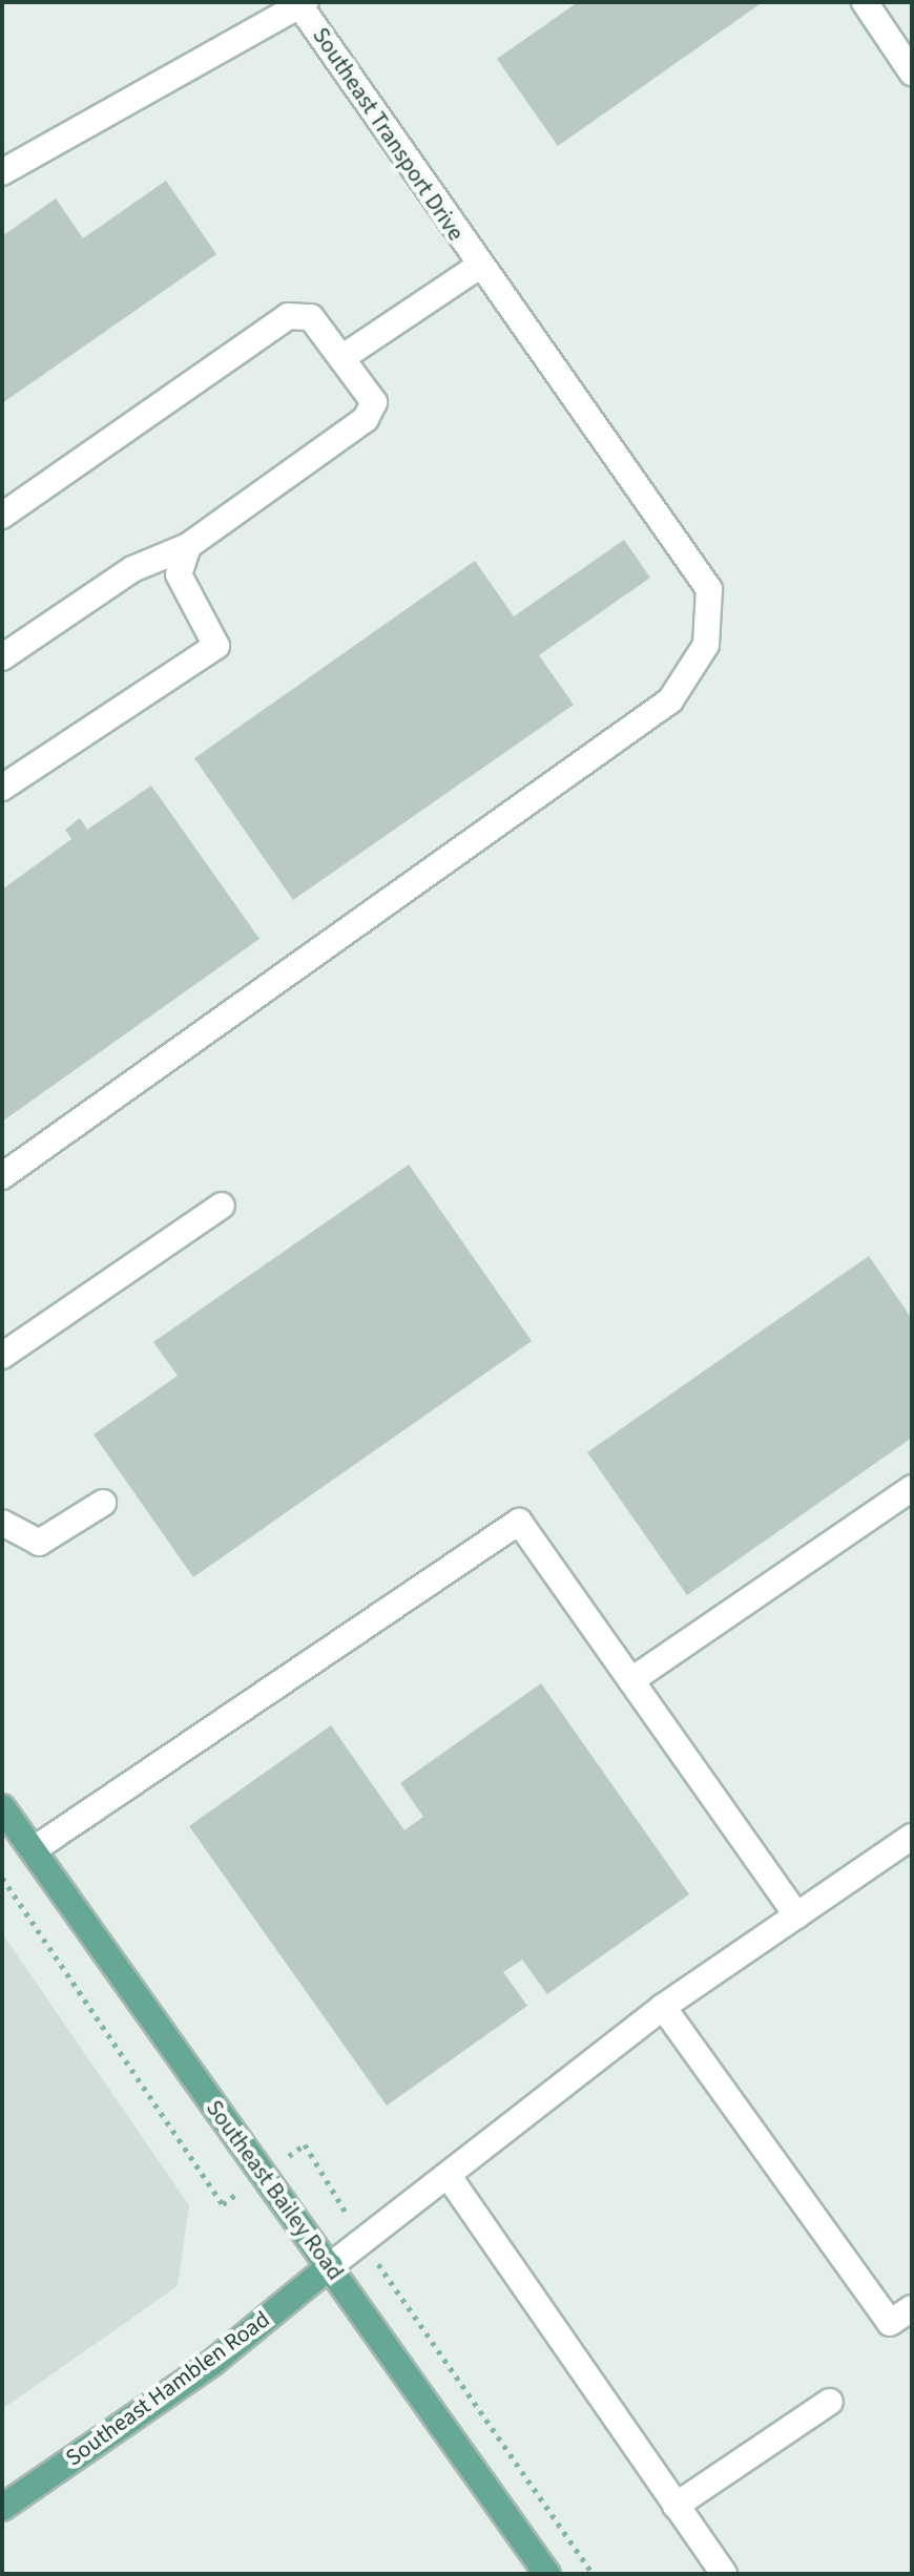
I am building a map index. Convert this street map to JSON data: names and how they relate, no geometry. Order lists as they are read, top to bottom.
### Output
{
  "streets": {
    "main road": ["Southeast Bailey Road", "Southeast Hamblen Road"],
    "street": ["Southeast Transport Drive"]
  },
  "crossings": [
    ["Southeast Bailey Road", "Southeast Hamblen Road"]
  ]
}
